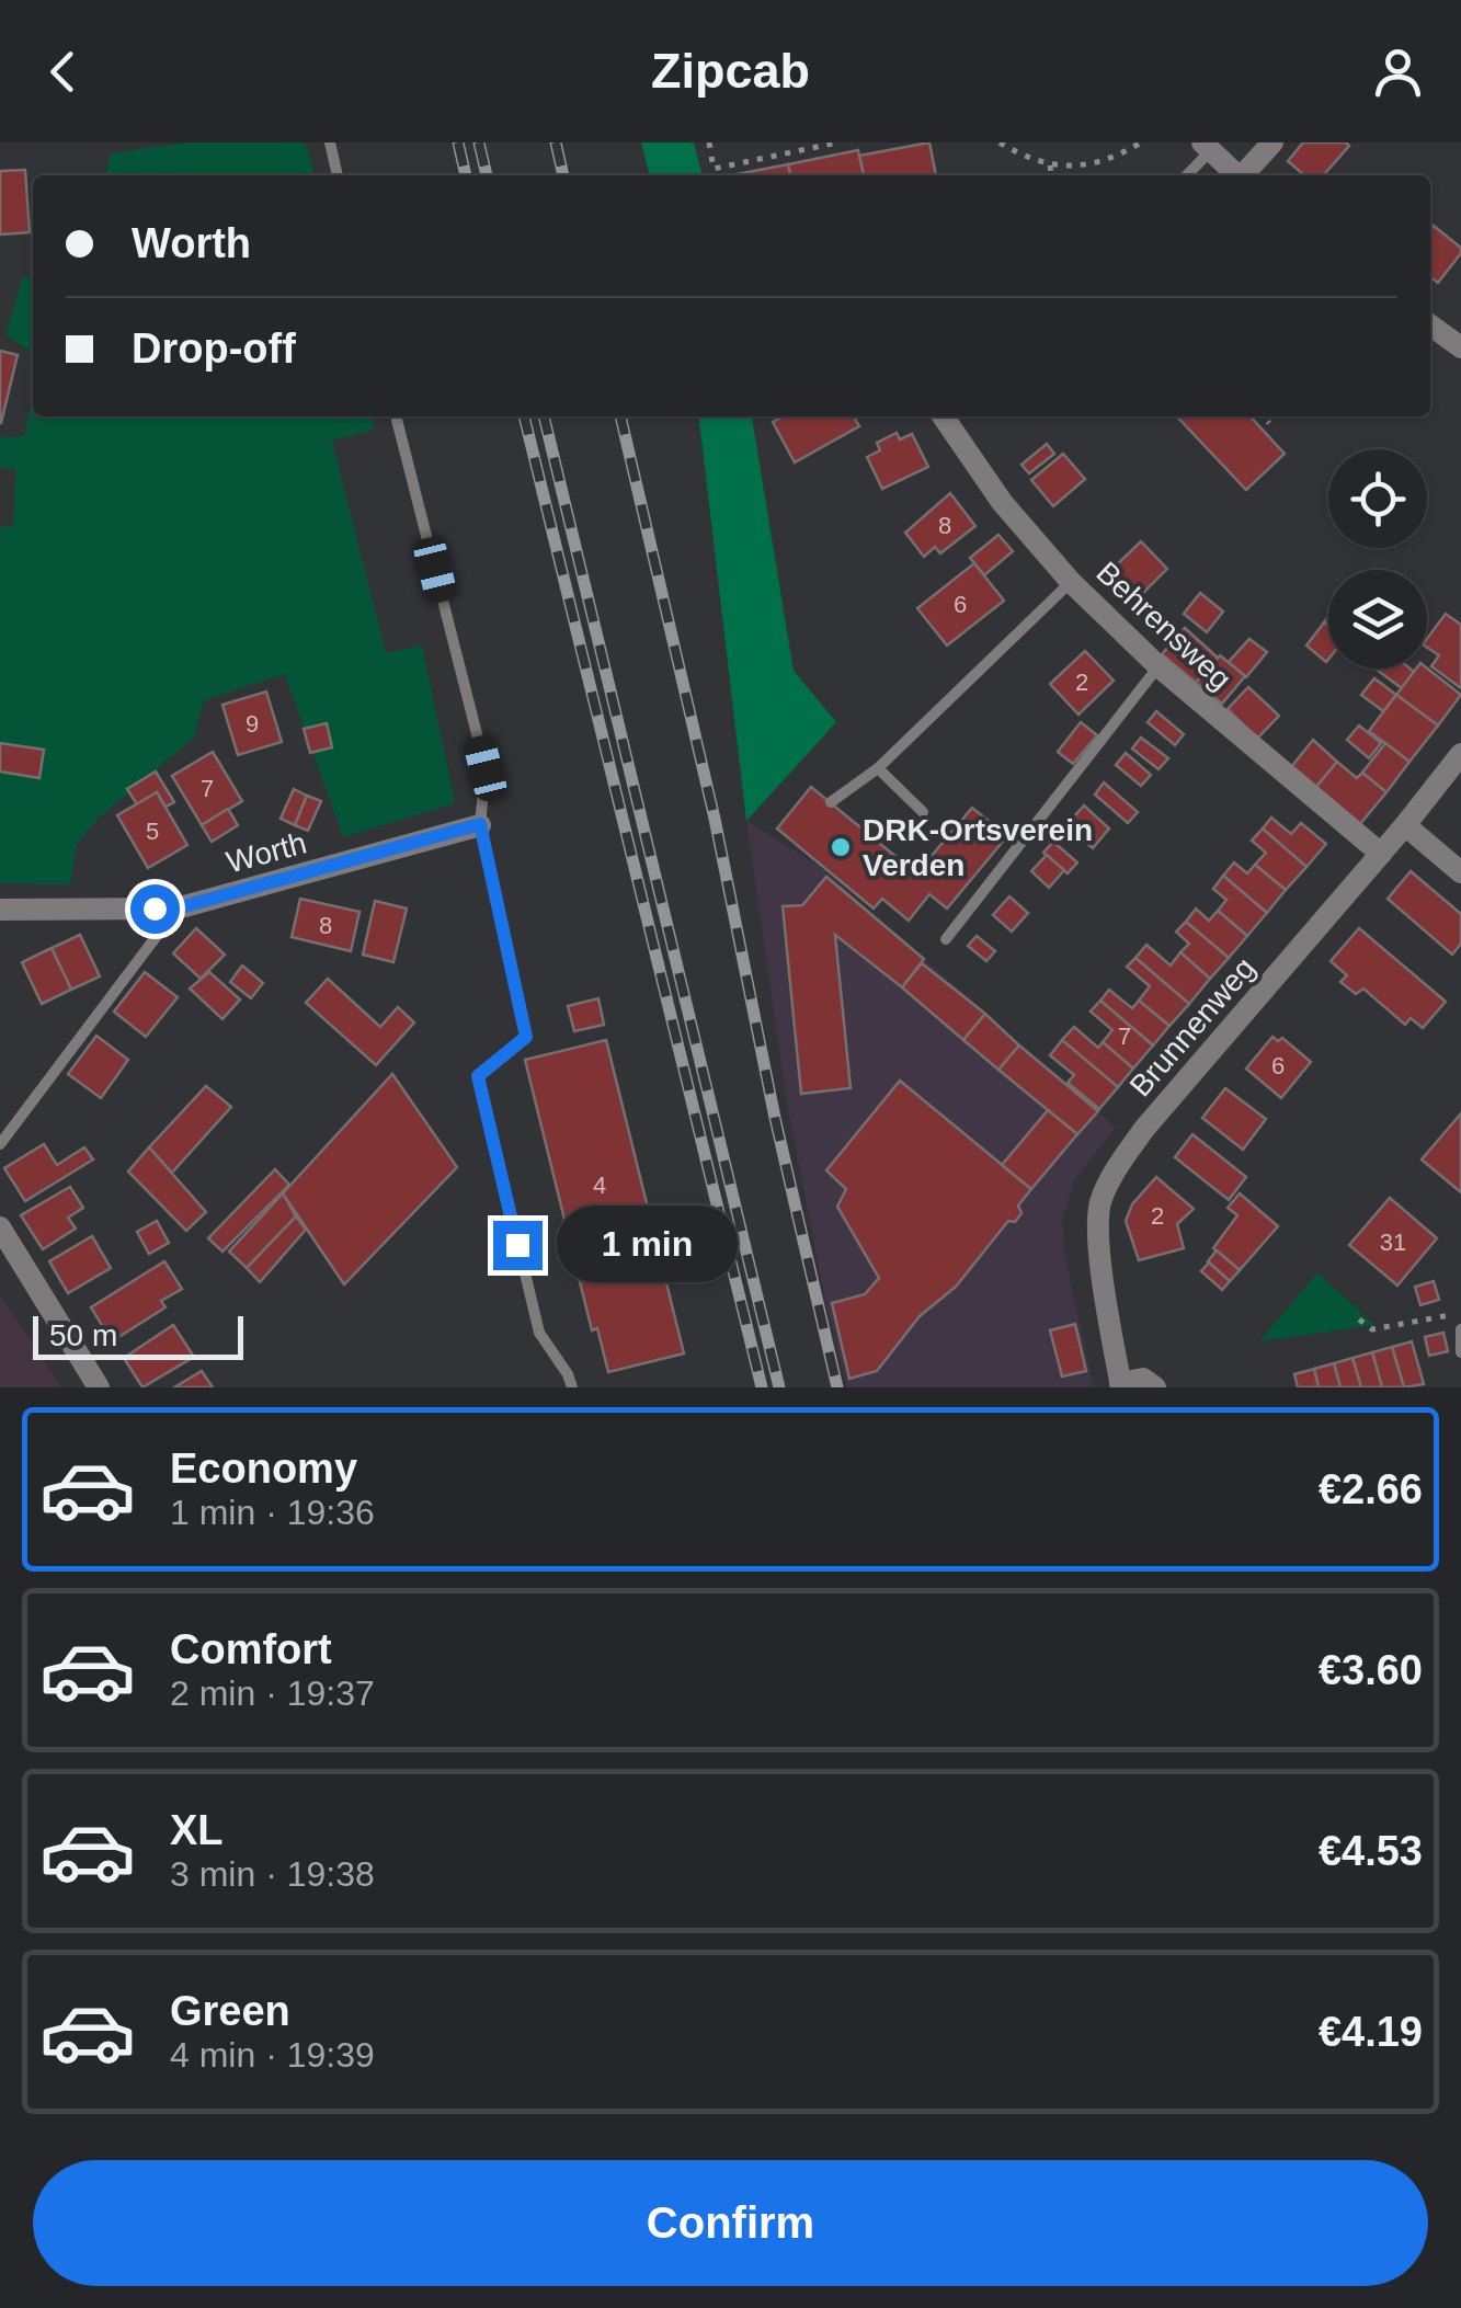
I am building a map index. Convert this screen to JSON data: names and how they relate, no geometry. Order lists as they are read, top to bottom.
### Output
{
  "streets": {
    "street": ["Behrensweg", "Worth", "Brunnenweg"]
  },
  "crossings": [
    ["Behrensweg", "Brunnenweg"]
  ],
  "places": ["DRK-Ortsverein Verden"],
  "house_numbers": [
    "8",
    "6",
    "2",
    "9",
    "7",
    "5",
    "8",
    "7",
    "6",
    "4",
    "2",
    "31"
  ],
  "scale_bar": "50 m",
  "page": {
    "header": "Zipcab",
    "banner": ["Worth", "Drop-off"],
    "bubble": "1 min",
    "scale": "50 m",
    "list": [
      {
        "name": "Economy",
        "note": "1 min · 19:36",
        "value": "€2.66"
      },
      {
        "name": "Comfort",
        "note": "2 min · 19:37",
        "value": "€3.60"
      },
      {
        "name": "XL",
        "note": "3 min · 19:38",
        "value": "€4.53"
      },
      {
        "name": "Green",
        "note": "4 min · 19:39",
        "value": "€4.19"
      }
    ],
    "buttons": "Confirm"
  }
}
